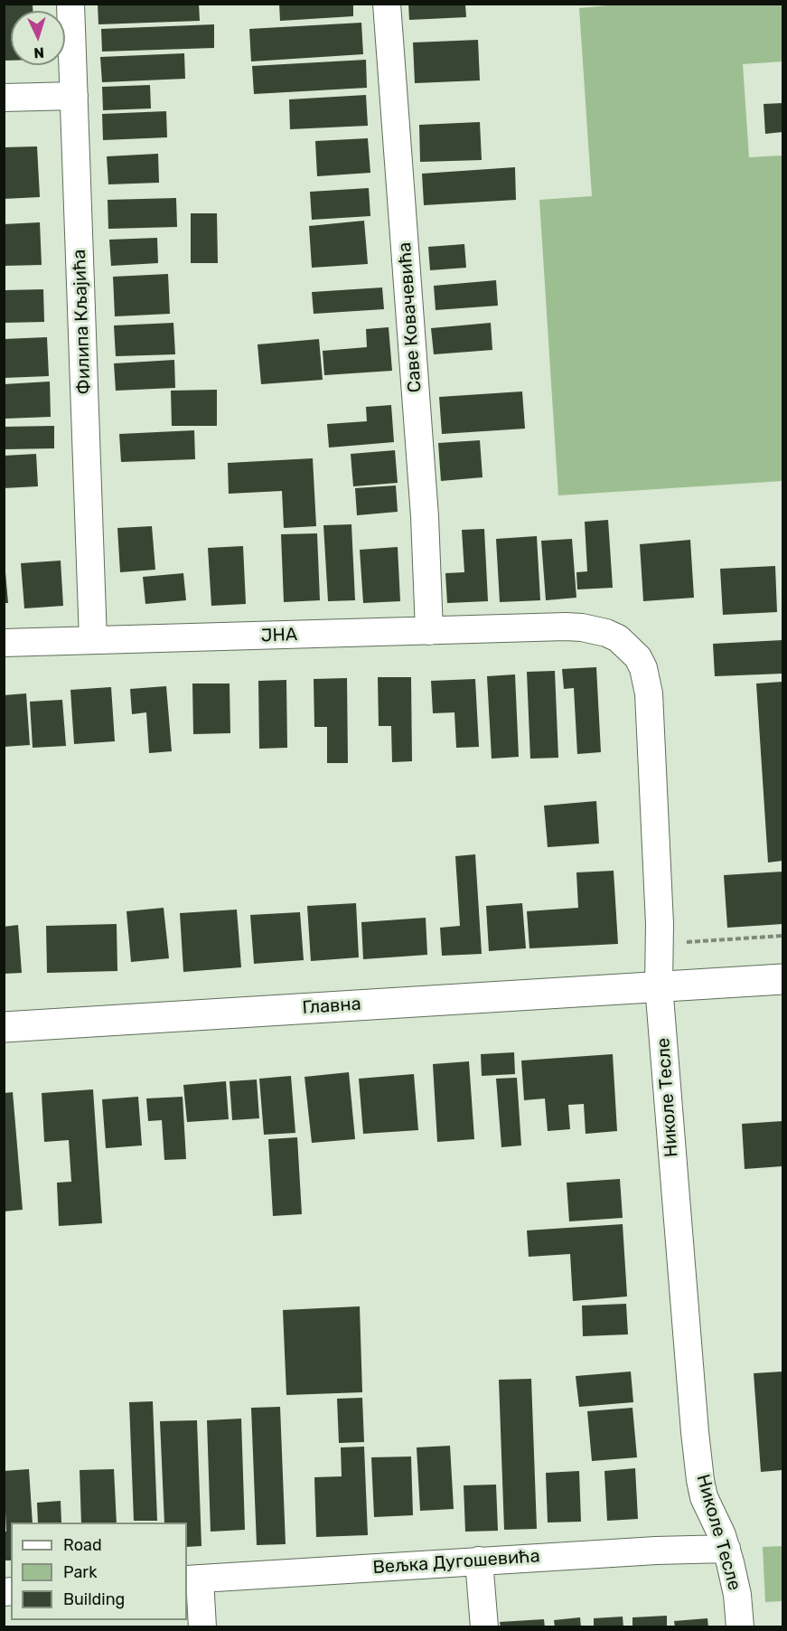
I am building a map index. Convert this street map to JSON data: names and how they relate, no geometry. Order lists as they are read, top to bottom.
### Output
{
  "streets": {
    "main road": ["Главна"],
    "street": [
      "Саве Ковачевића",
      "Филипа Кљајића",
      "ЈНА",
      "Николе Тесле",
      "Вељка Дугошевића"
    ]
  },
  "crossings": [
    ["Саве Ковачевића", "ЈНА"],
    ["Филипа Кљајића", "ЈНА"],
    ["ЈНА", "Николе Тесле"],
    ["Главна", "Николе Тесле"],
    ["Николе Тесле", "Вељка Дугошевића"]
  ],
  "legend": ["Road", "Park", "Building"],
  "north": "bottom"
}
